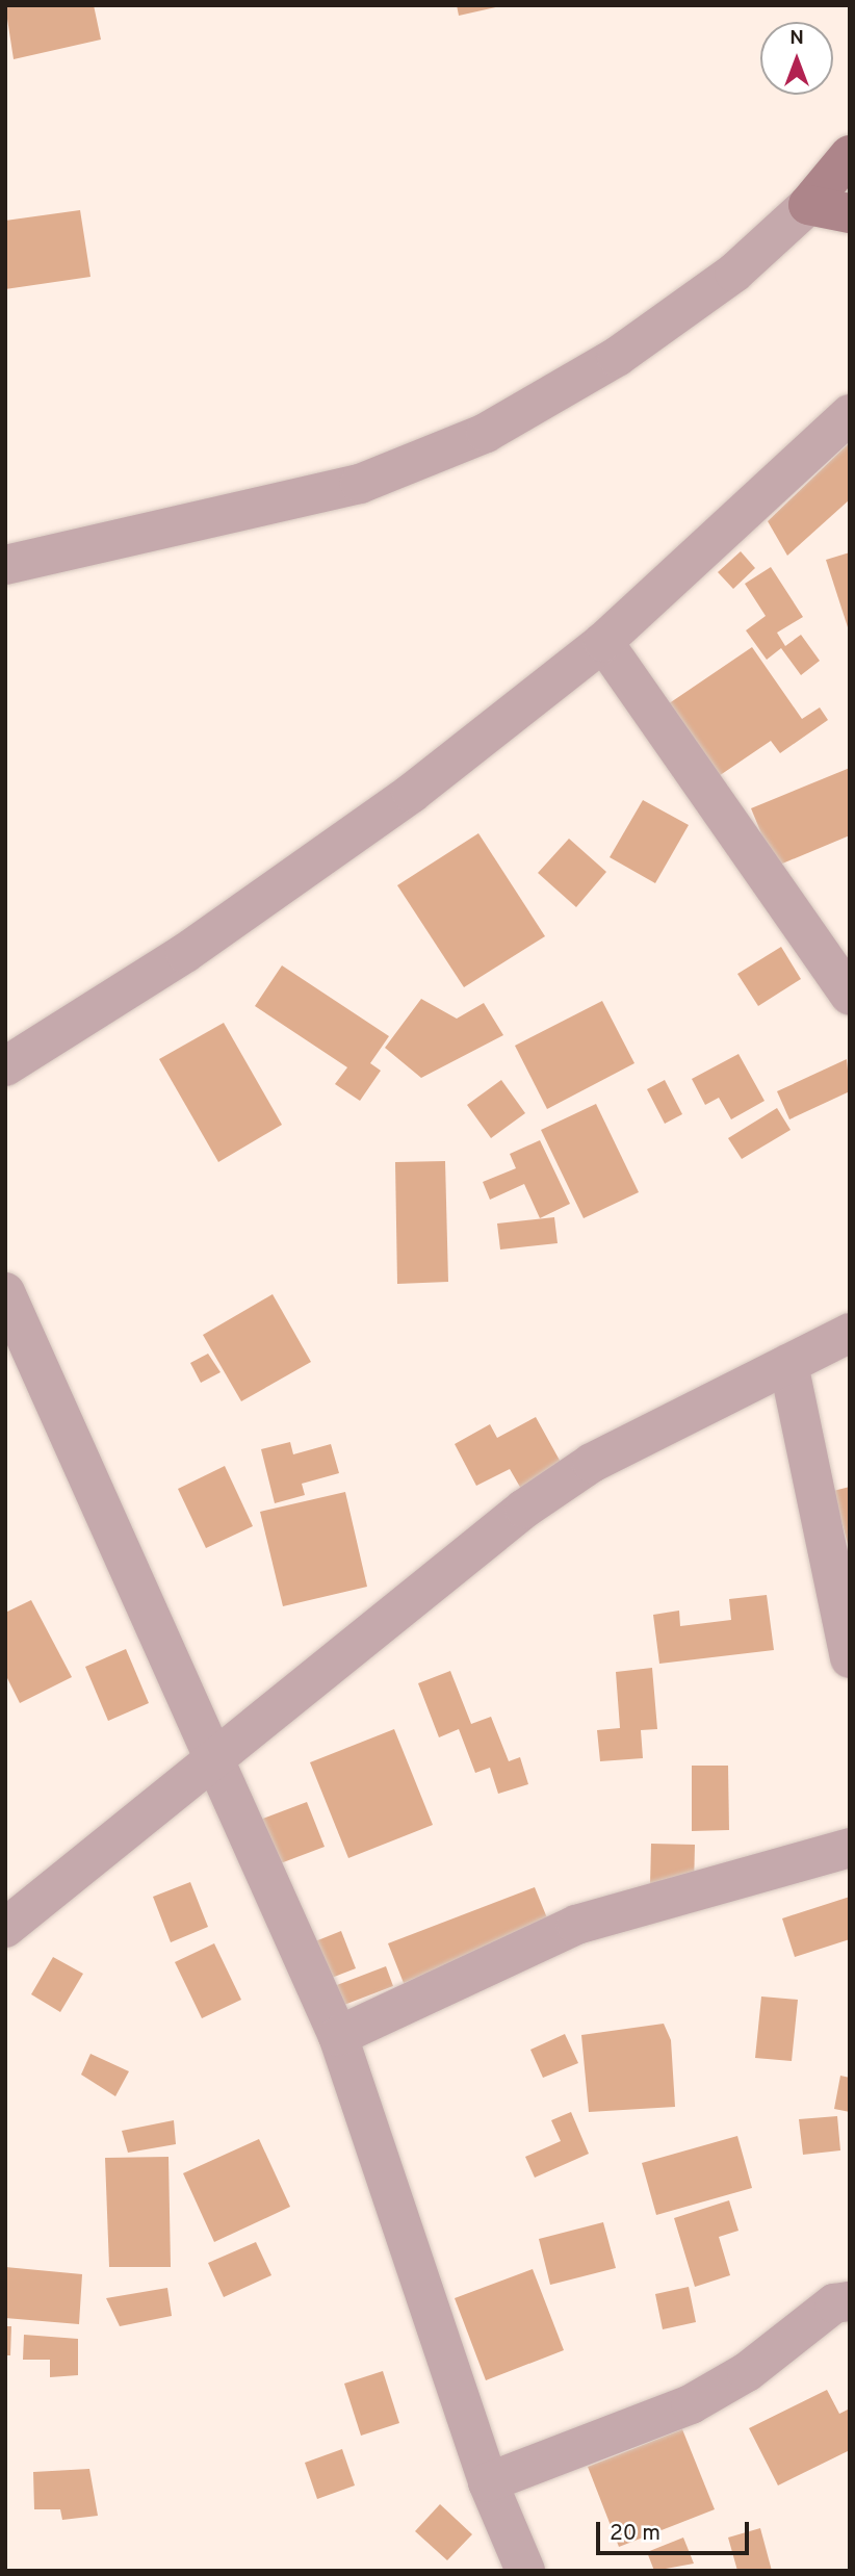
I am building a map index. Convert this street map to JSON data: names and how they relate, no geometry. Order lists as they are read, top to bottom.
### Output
{
  "scale_bar": "20 m",
  "north": "top"
}
